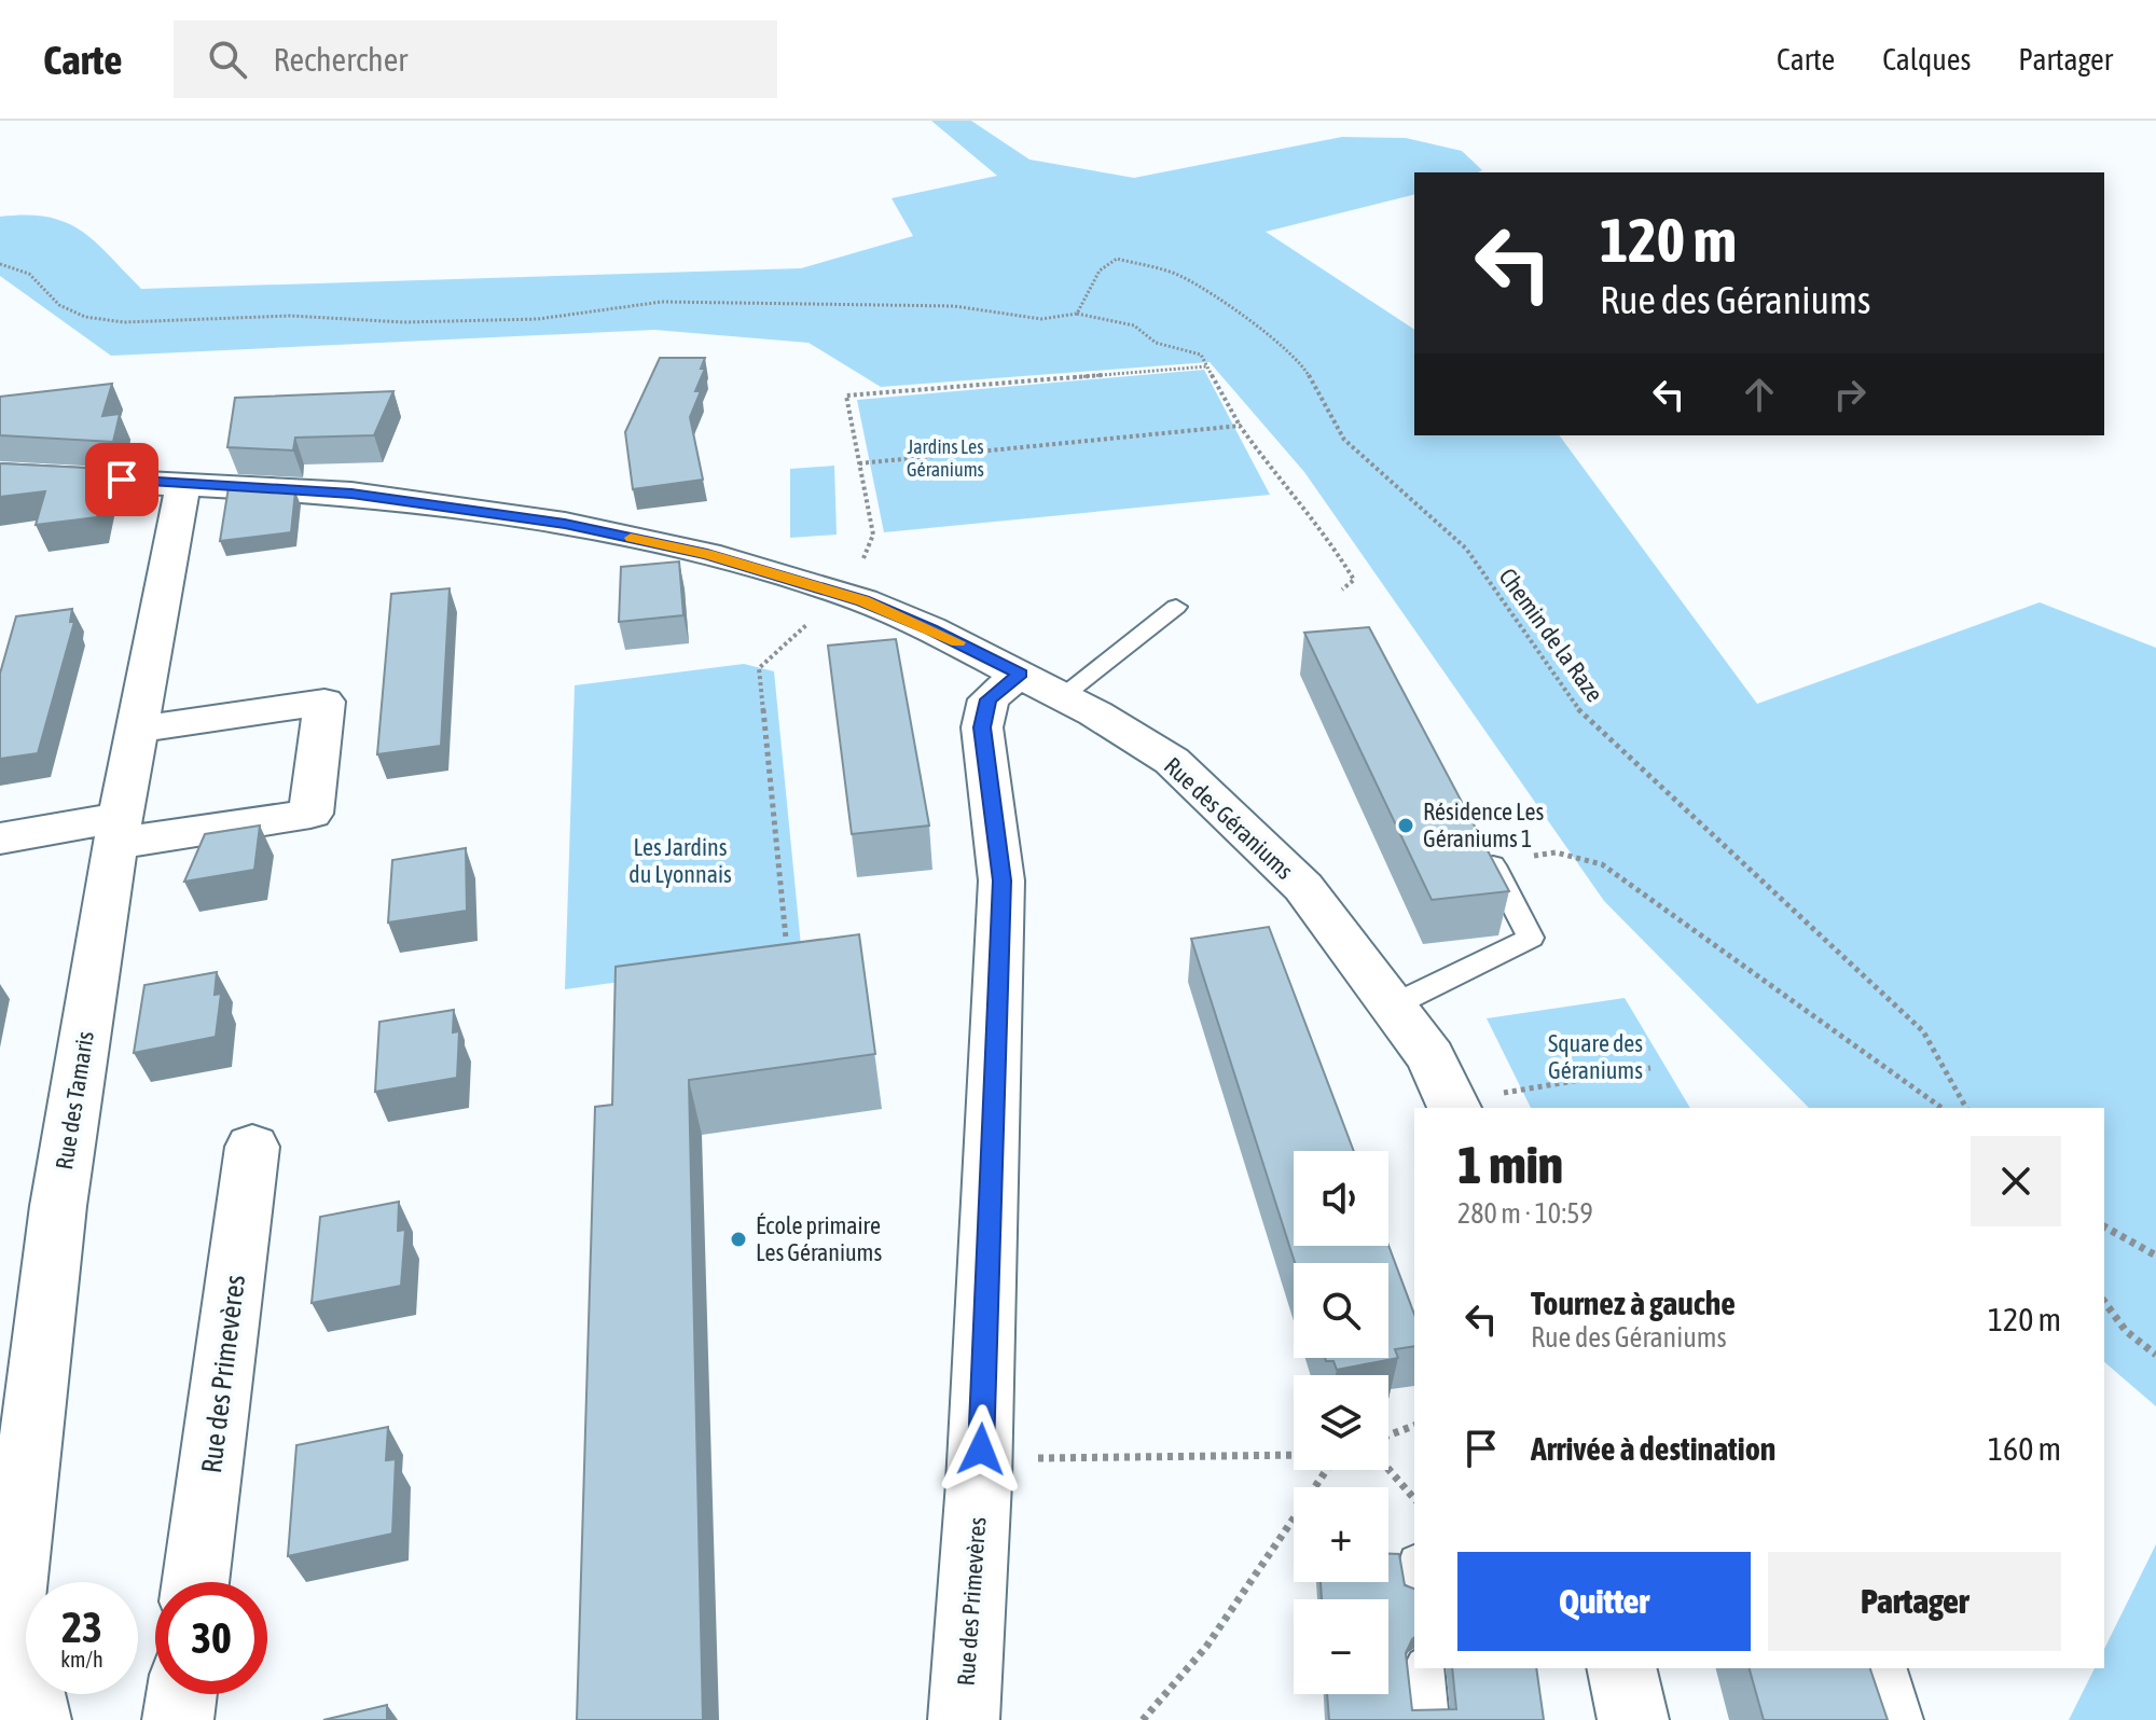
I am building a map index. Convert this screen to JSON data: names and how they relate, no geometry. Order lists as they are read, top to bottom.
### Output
{
  "streets": {
    "street": ["Rue des Géraniums", "Rue des Tamaris", "Rue des Primevères"],
    "path": ["Chemin de la Raze"]
  },
  "crossings": [
    ["Rue des Géraniums", "Rue des Tamaris"],
    ["Rue des Géraniums", "Rue des Primevères"]
  ],
  "parks": ["Jardins Les Géraniums", "Les Jardins du Lyonnais", "Square des Géraniums"],
  "places": ["Résidence Les Géraniums 1", "École primaire Les Géraniums"],
  "page": {
    "header": "Carte",
    "search": "Rechercher",
    "nav": ["Carte", "Calques", "Partager"],
    "turn": ["120 m", "Rue des Géraniums"],
    "heading": ["1 min", "280 m · 10:59"],
    "map_buttons": ["+", "−"],
    "list": [
      {
        "name": "Tournez à gauche",
        "note": "Rue des Géraniums",
        "value": "120 m"
      },
      {
        "name": "Arrivée à destination",
        "value": "160 m"
      }
    ],
    "buttons": ["Quitter", "Partager"],
    "speed": "23 km/h",
    "limit": "30"
  }
}
